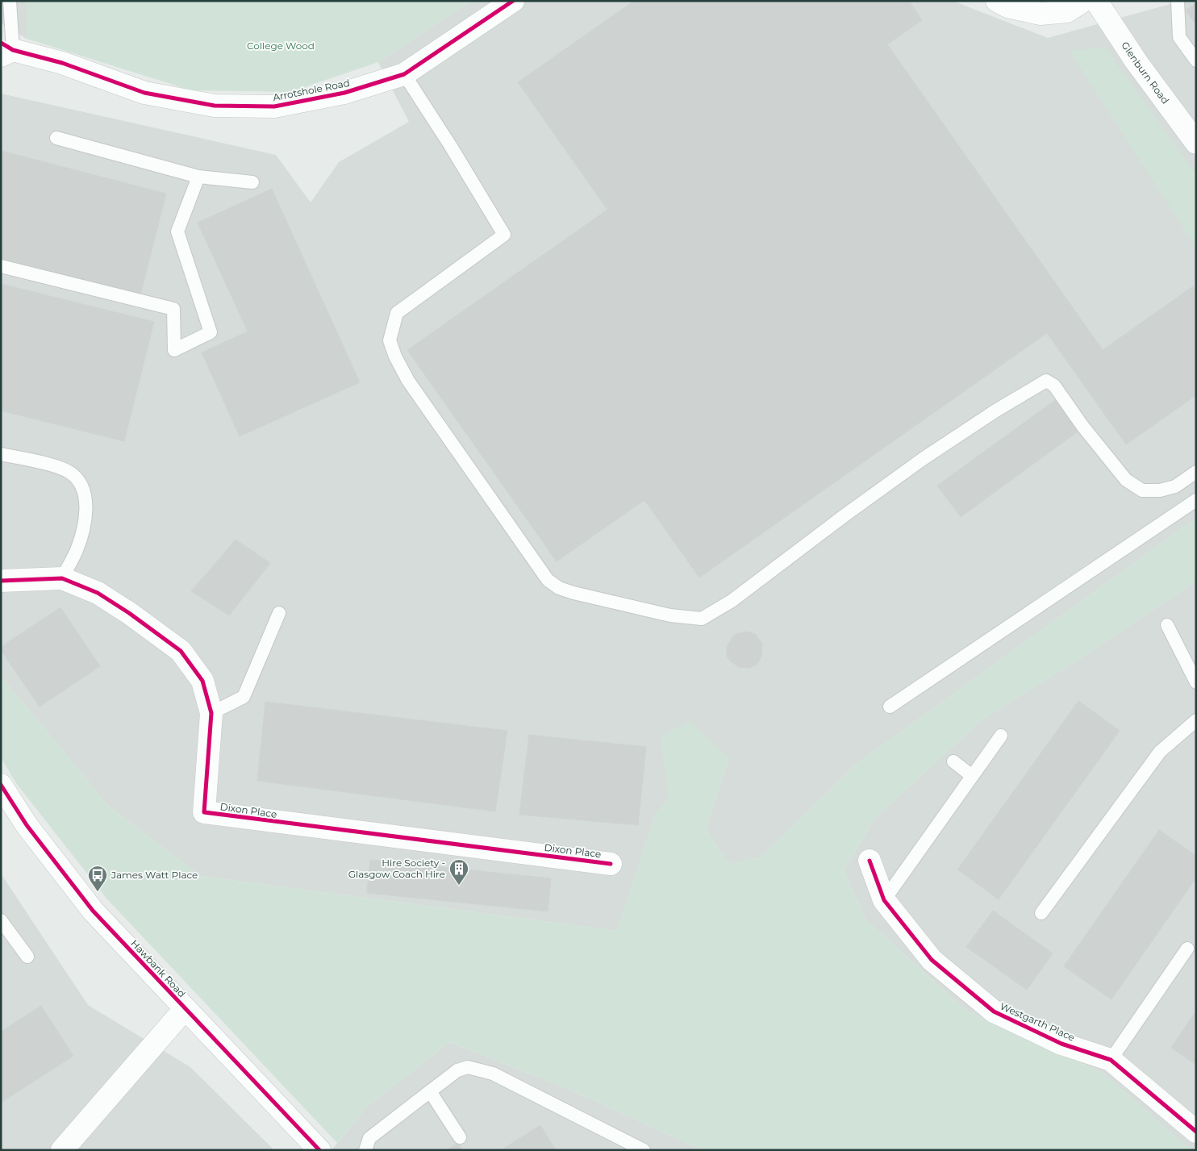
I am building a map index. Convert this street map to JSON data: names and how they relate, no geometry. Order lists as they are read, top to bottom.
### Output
{
  "streets": {
    "street": [
      "Glenburn Road",
      "Arrotshole Road",
      "Dixon Place",
      "Hawbank Road",
      "Westgarth Place"
    ]
  },
  "parks": ["College Wood"],
  "places": {
    "building": ["Hire Society - Glasgow Coach Hire"],
    "bus stop": ["James Watt Place"]
  }
}
